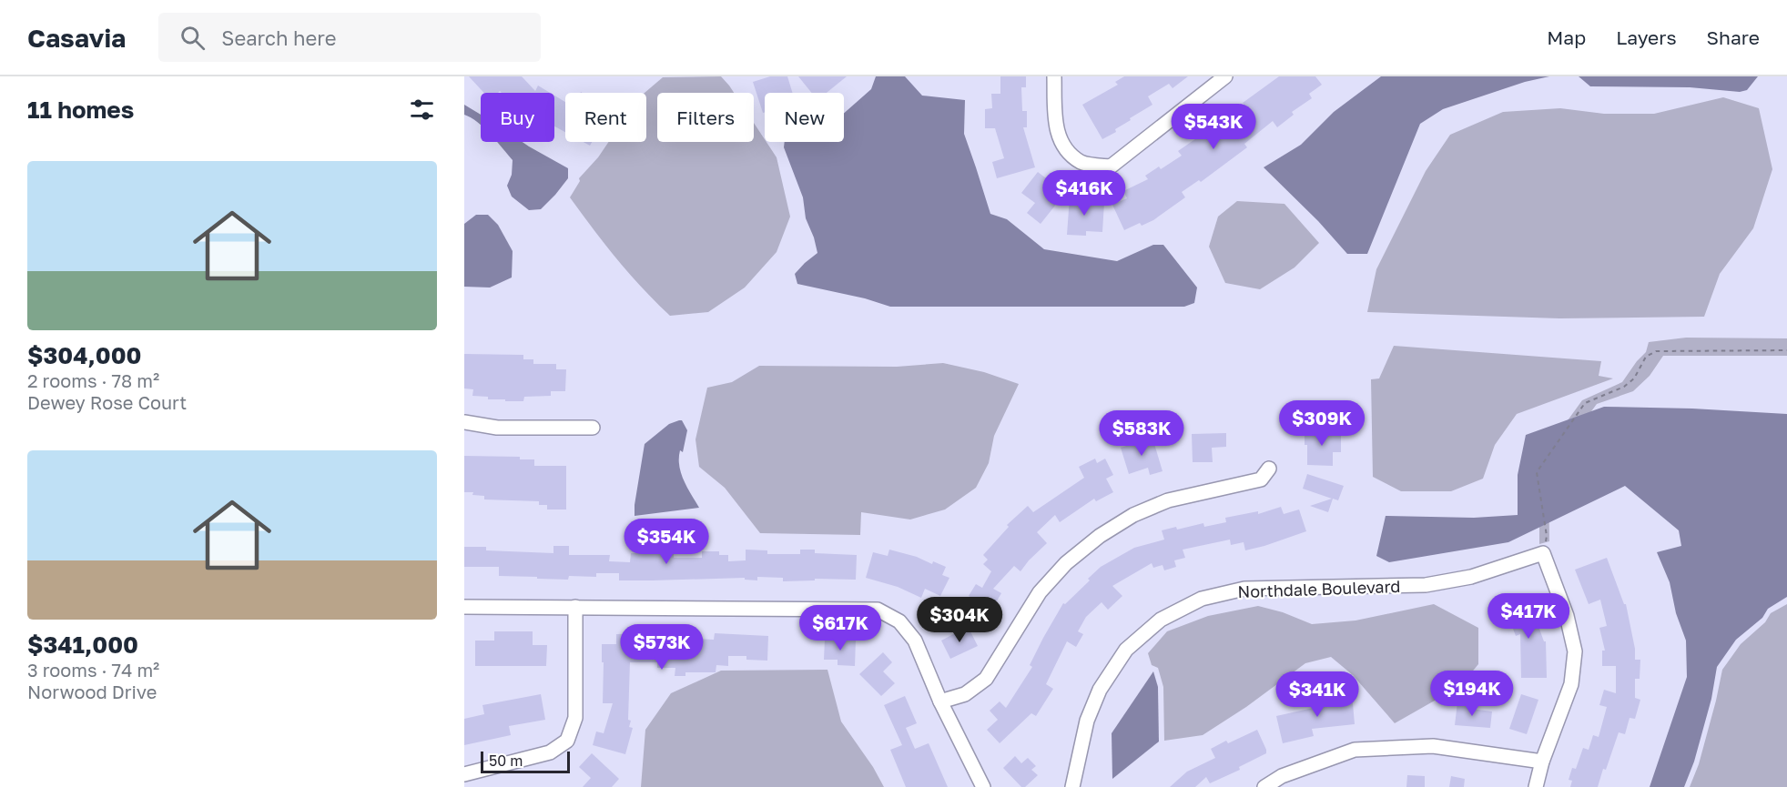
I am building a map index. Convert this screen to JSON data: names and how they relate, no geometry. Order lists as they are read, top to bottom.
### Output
{
  "streets": {
    "street": ["Northdale Boulevard"]
  },
  "scale_bar": "50 m",
  "page": {
    "header": "Casavia",
    "search": "Search here",
    "nav": ["Map", "Layers", "Share"],
    "heading": "11 homes",
    "chip": [
      "Buy",
      "Rent",
      "Filters",
      "New"
    ],
    "price": [
      "$543K",
      "$416K",
      "$309K",
      "$583K",
      "$354K",
      "$417K",
      "$304K",
      "$617K",
      "$573K",
      "$194K",
      "$341K"
    ],
    "list": [
      {
        "name": "$304,000",
        "note": "2 rooms · 78 m² · Dewey Rose Court"
      },
      {
        "name": "$341,000",
        "note": "3 rooms · 74 m² · Norwood Drive"
      }
    ],
    "scale": "50 m"
  }
}
